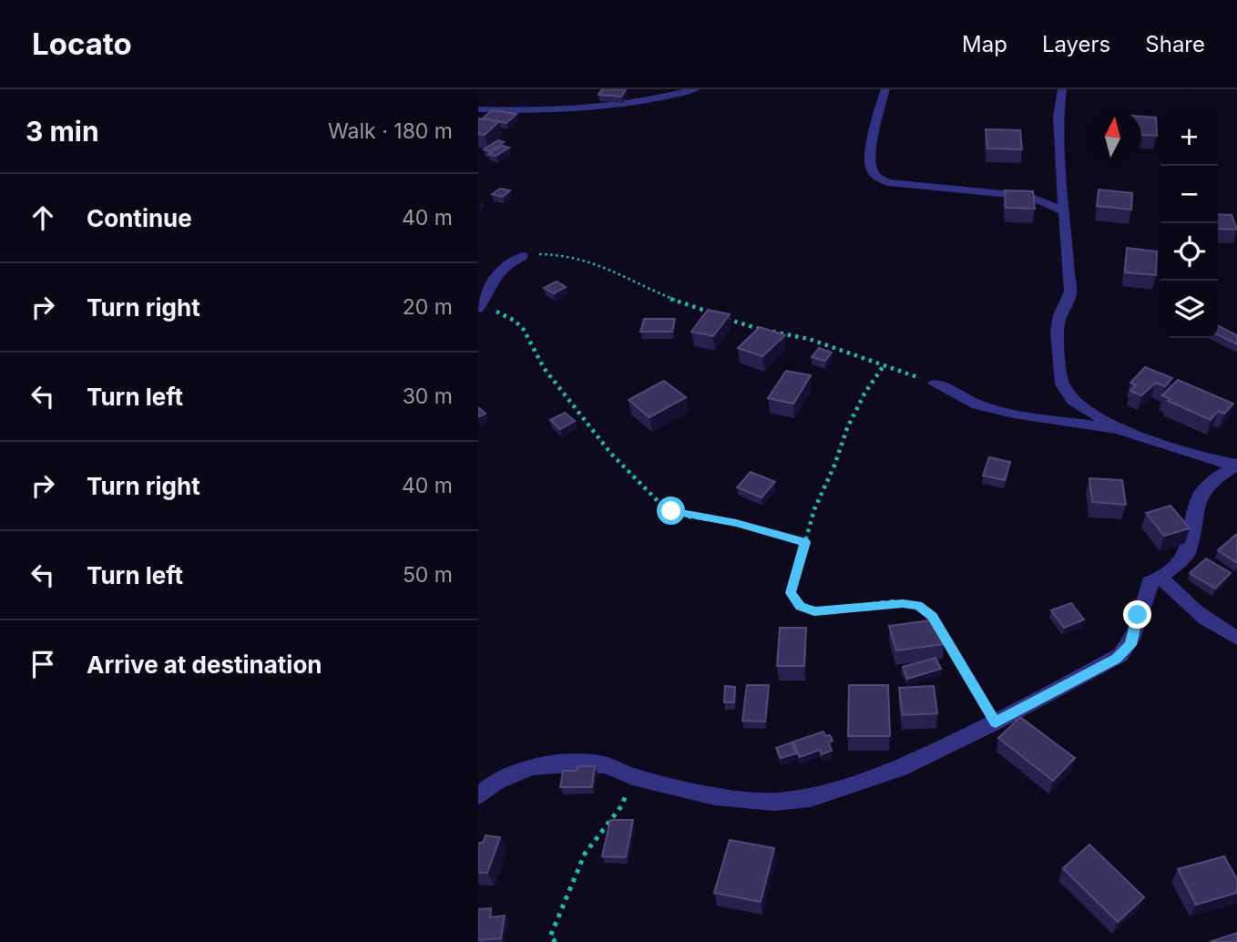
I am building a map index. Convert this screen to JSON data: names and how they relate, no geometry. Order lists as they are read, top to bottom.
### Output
{
  "north": "top",
  "page": {
    "header": "Locato",
    "nav": ["Map", "Layers", "Share"],
    "heading": ["3 min", "Walk · 180 m"],
    "map_buttons": ["+", "−"],
    "list": [
      ["Continue", "40 m"],
      ["Turn right", "20 m"],
      ["Turn left", "30 m"],
      ["Turn right", "40 m"],
      ["Turn left", "50 m"],
      "Arrive at destination"
    ]
  }
}
